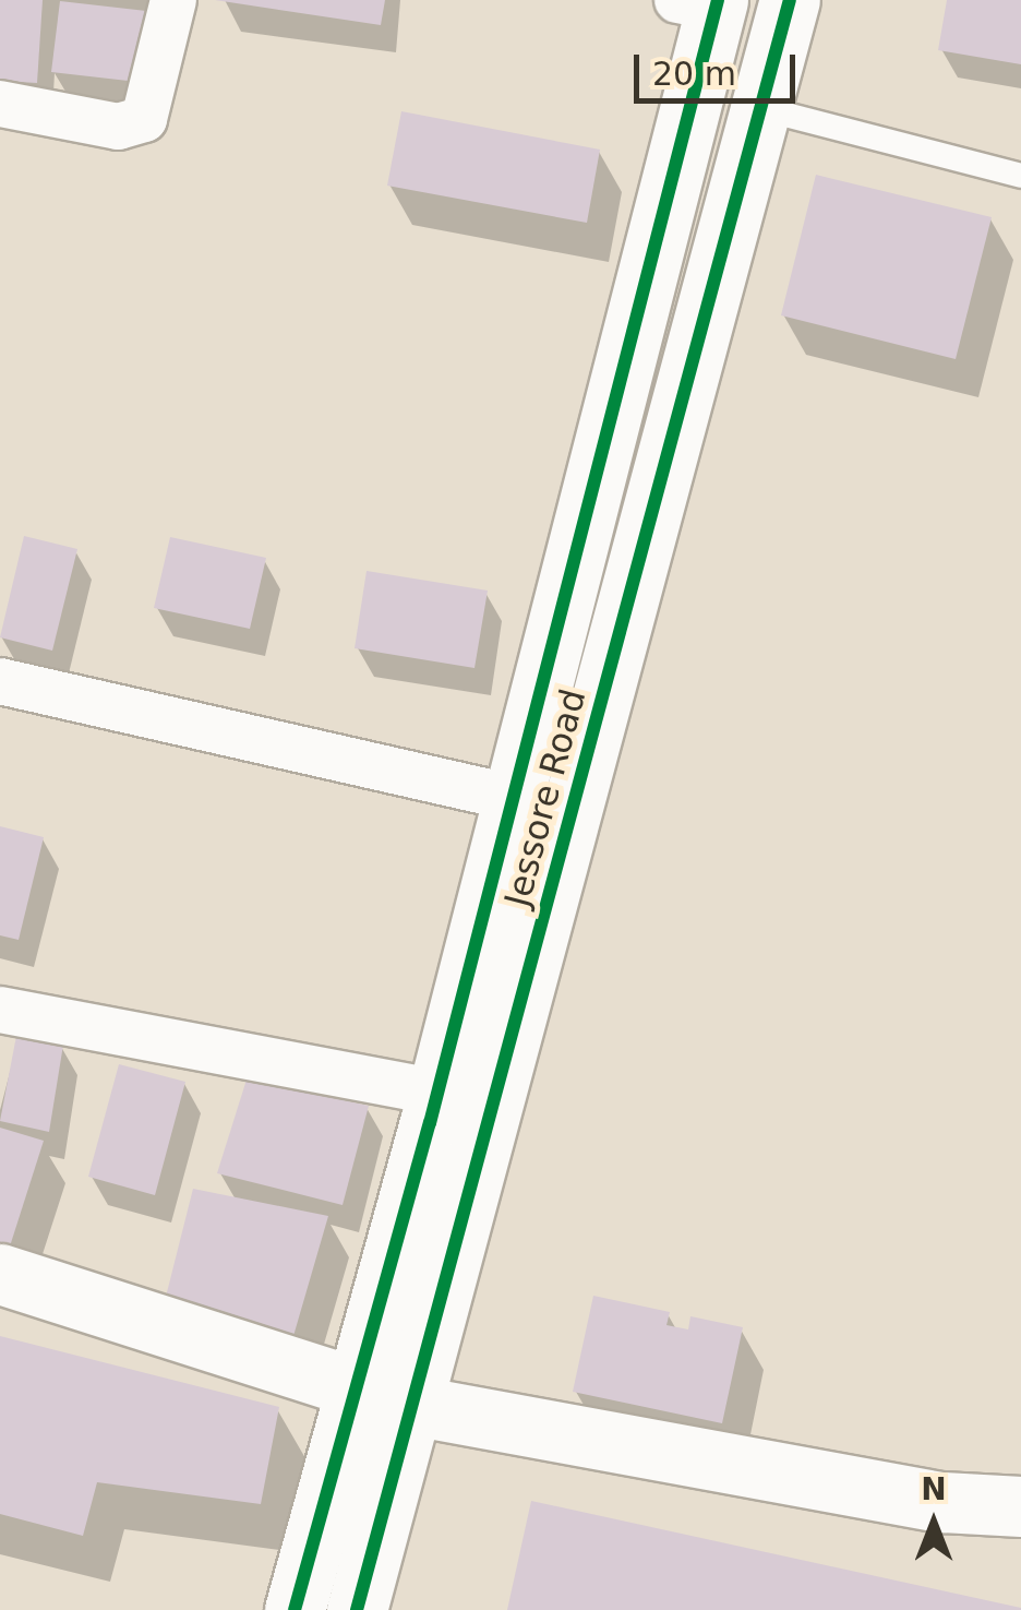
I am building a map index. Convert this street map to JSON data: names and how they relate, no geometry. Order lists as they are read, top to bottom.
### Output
{
  "streets": {
    "main road": ["Jessore Road"]
  },
  "scale_bar": "20 m",
  "north": "top"
}
